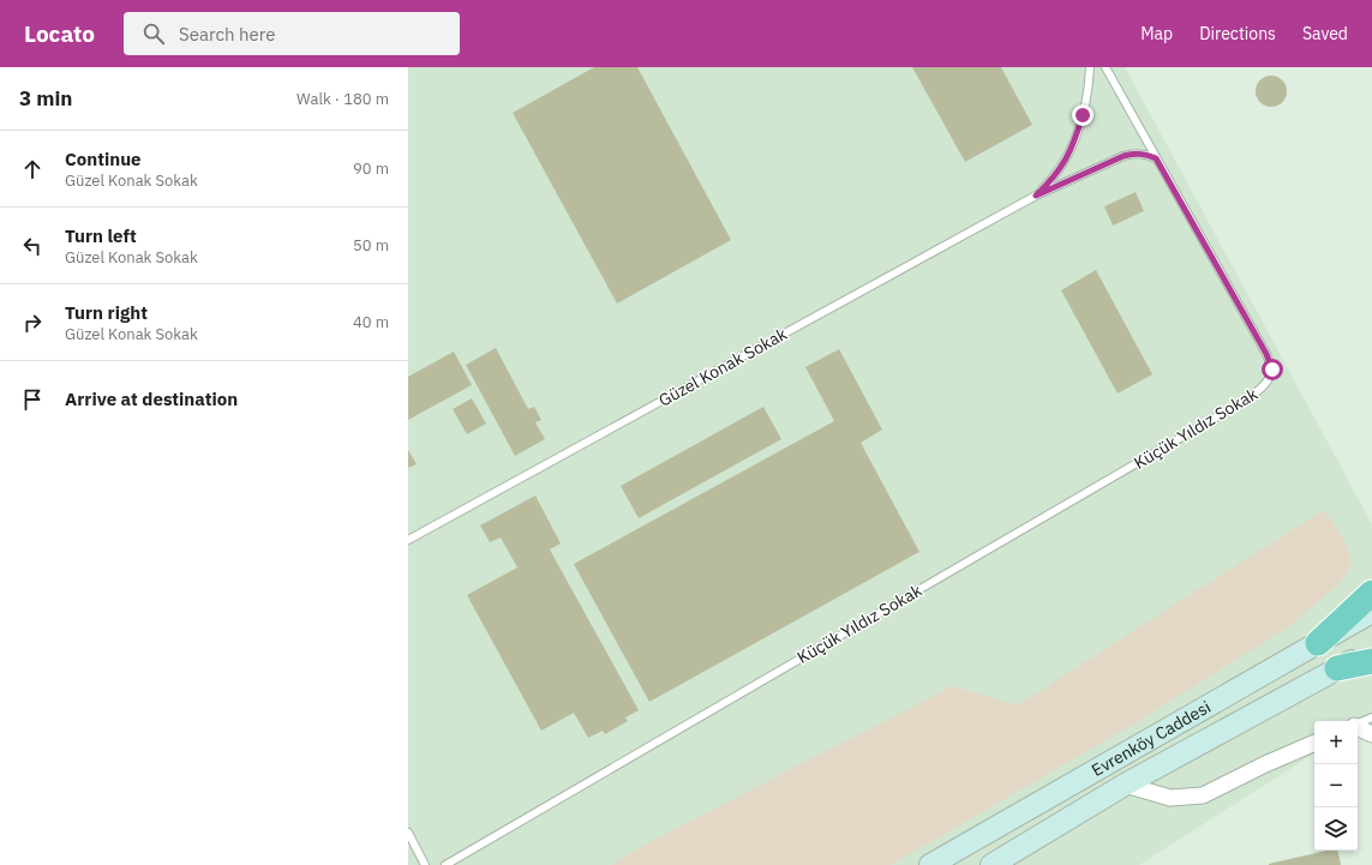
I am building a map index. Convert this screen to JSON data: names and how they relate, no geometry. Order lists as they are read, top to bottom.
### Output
{
  "streets": {
    "main road": ["Evrenköy Caddesi"],
    "lane": ["Güzel Konak Sokak", "Küçük Yıldız Sokak"]
  },
  "crossings": [
    ["Güzel Konak Sokak", "Küçük Yıldız Sokak"]
  ],
  "page": {
    "header": "Locato",
    "search": "Search here",
    "nav": ["Map", "Directions", "Saved"],
    "heading": ["3 min", "Walk · 180 m"],
    "list": [
      ["Continue", "Güzel Konak Sokak", "90 m"],
      ["Turn left", "Güzel Konak Sokak", "50 m"],
      ["Turn right", "Güzel Konak Sokak", "40 m"],
      "Arrive at destination"
    ],
    "map_buttons": ["+", "−"]
  }
}
